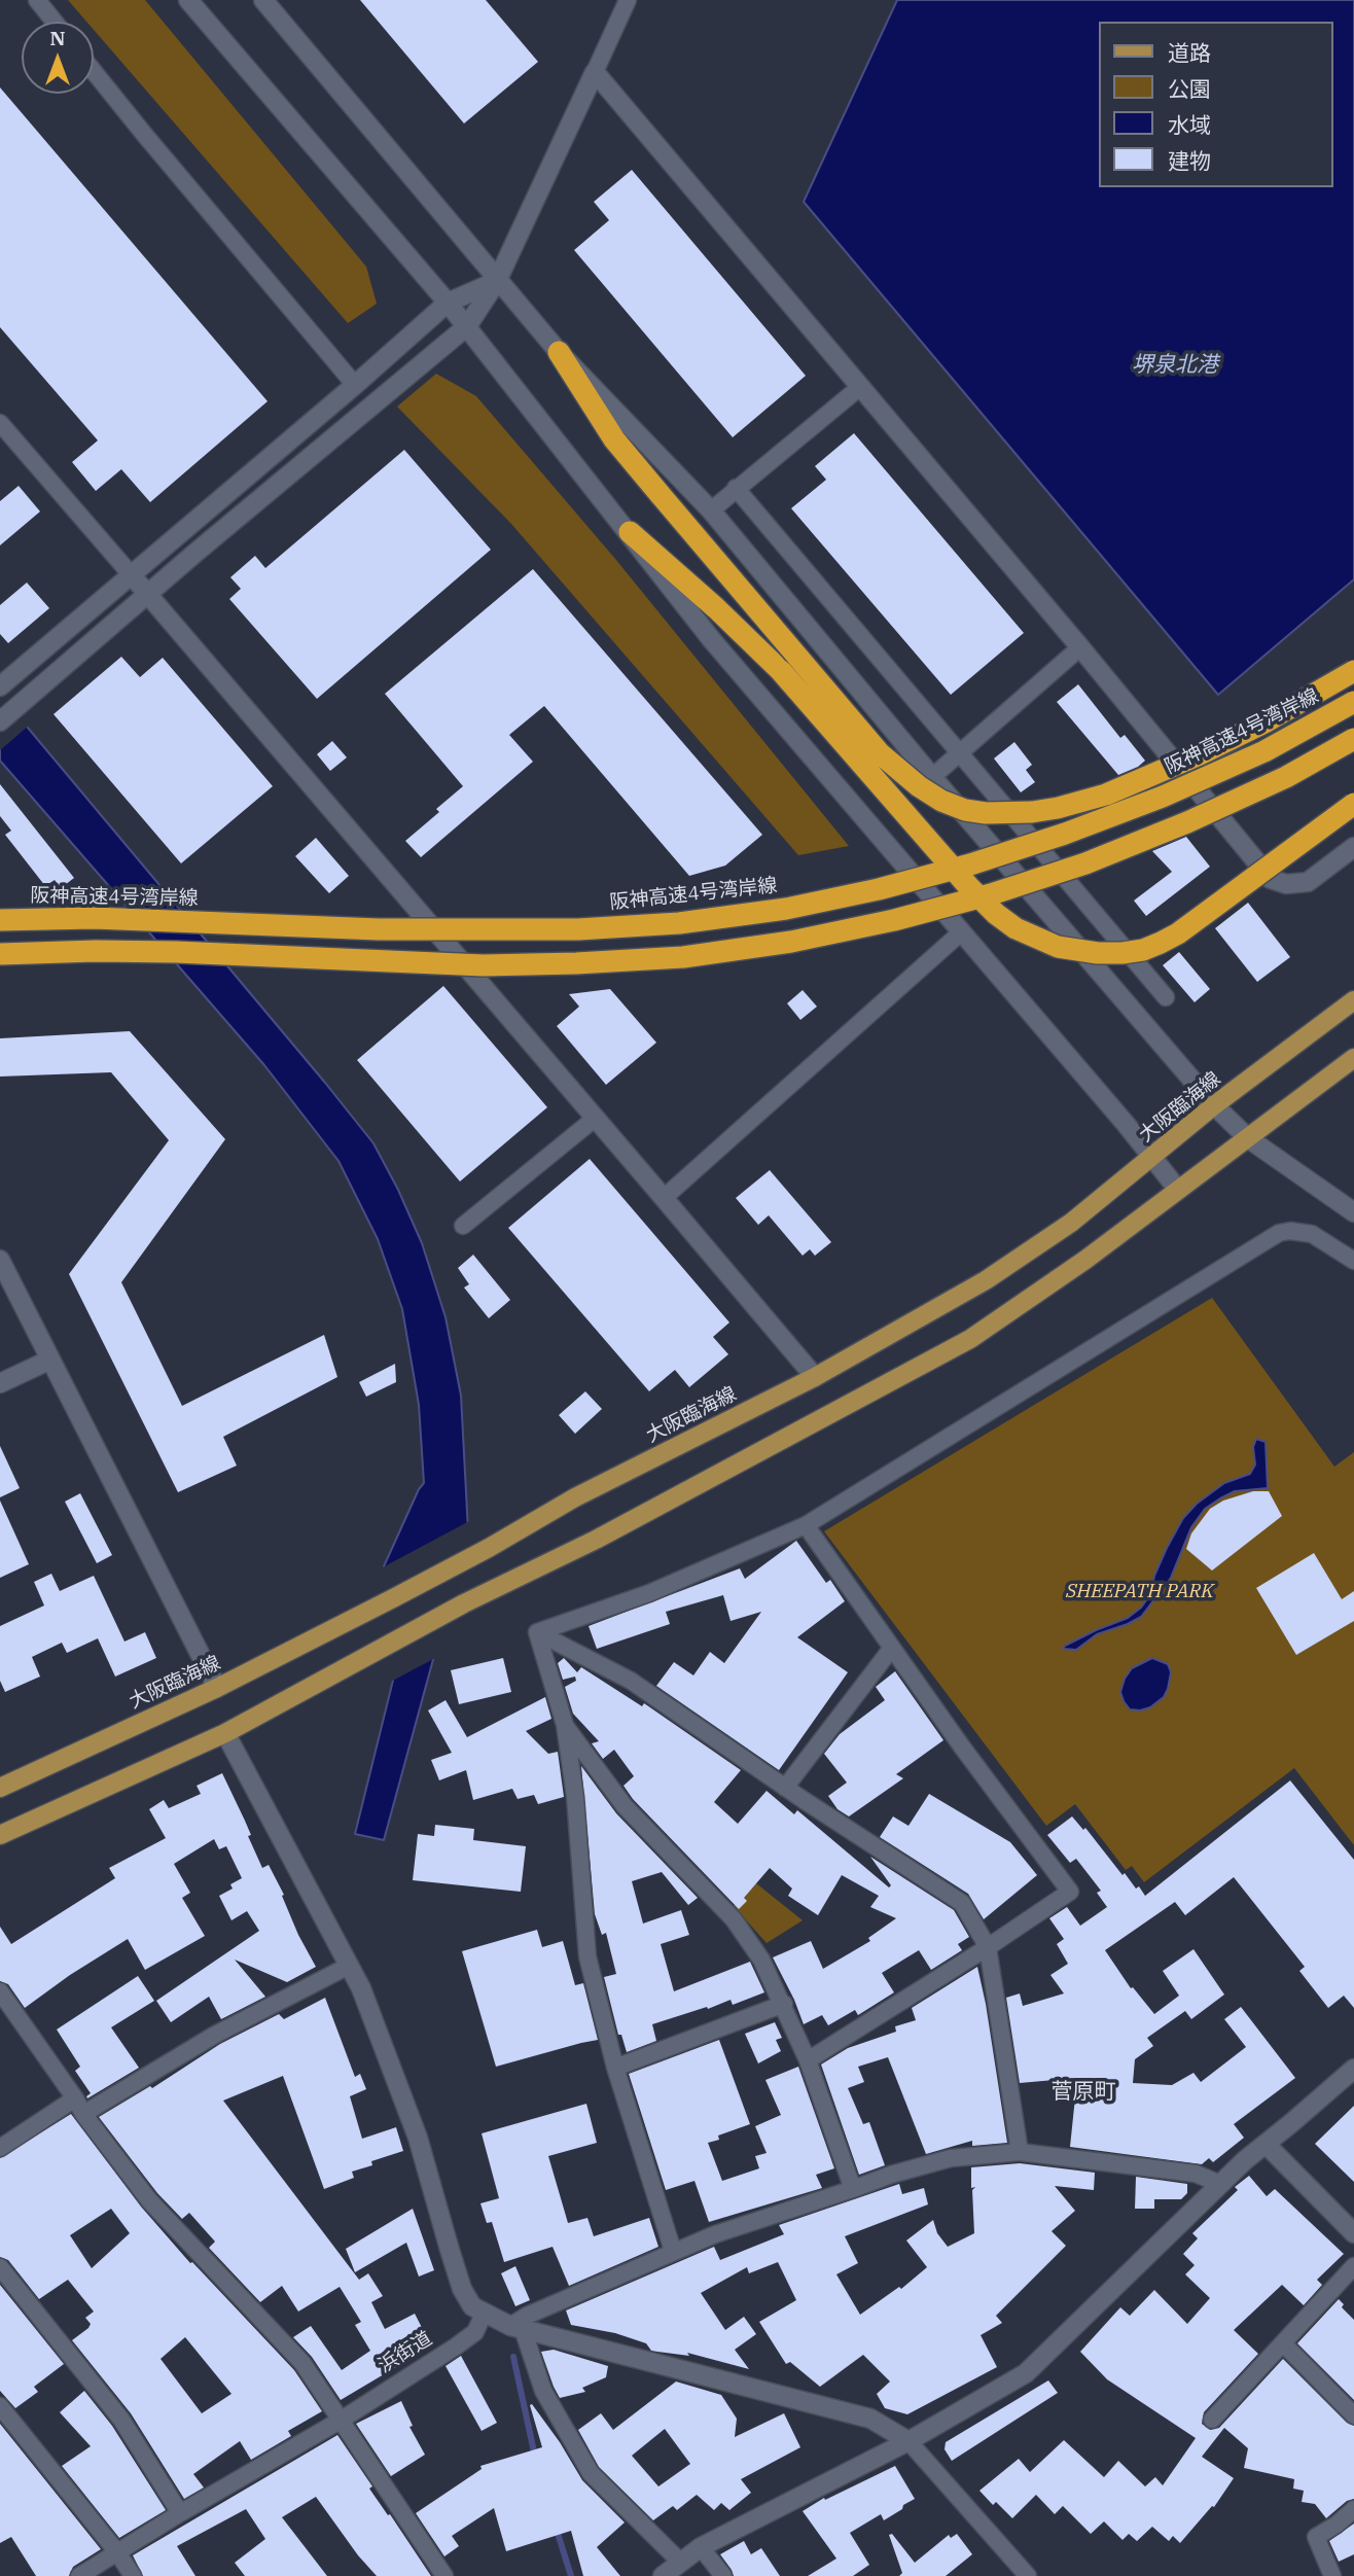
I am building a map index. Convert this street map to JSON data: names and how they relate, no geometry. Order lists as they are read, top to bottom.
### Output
{
  "streets": {
    "highway": ["阪神高速4号湾岸線"],
    "main road": ["大阪臨海線"],
    "street": ["浜街道"]
  },
  "districts": ["菅原町"],
  "water": ["堺泉北港"],
  "parks": ["SHEEPATH PARK"],
  "legend": [
    "道路",
    "公園",
    "水域",
    "建物"
  ],
  "north": "top"
}
